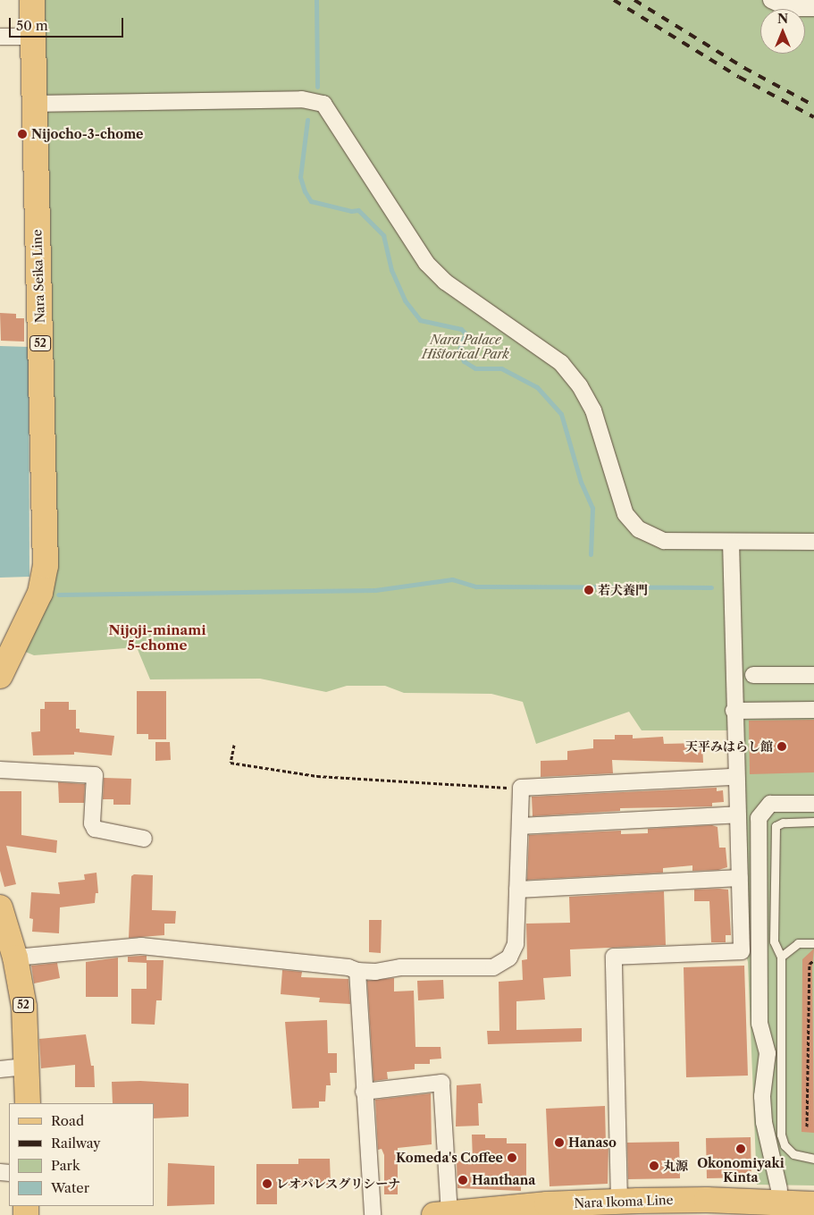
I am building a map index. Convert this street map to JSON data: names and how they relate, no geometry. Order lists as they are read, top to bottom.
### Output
{
  "streets": {
    "main road": ["Nara Seika Line", "52", "Nara Ikoma Line"]
  },
  "districts": ["Nijoji-minami 5-chome"],
  "parks": ["Nara Palace Historical Park"],
  "places": [
    "Nijocho-3-chome",
    "若犬養門",
    "天平みはらし館",
    "Hanaso",
    "Okonomiyaki Kinta",
    "Komeda's Coffee",
    "丸源",
    "Hanthana",
    "レオパレスグリシーナ"
  ],
  "legend": [
    "Road",
    "Railway",
    "Park",
    "Water"
  ],
  "scale_bar": "50 m",
  "north": "top"
}
